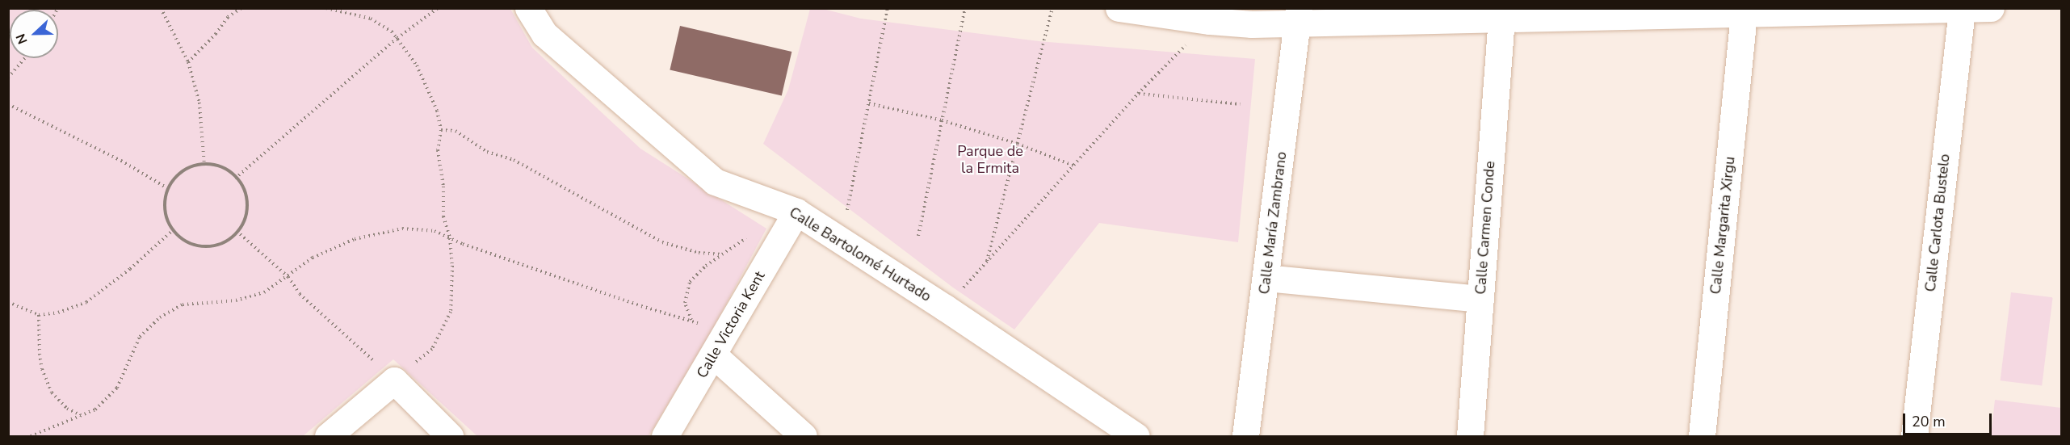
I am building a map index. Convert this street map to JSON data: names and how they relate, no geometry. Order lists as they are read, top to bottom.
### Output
{
  "streets": {
    "street": [
      "Calle María Zambrano",
      "Calle Carlota Bustelo",
      "Calle Margarita Xirgu",
      "Calle Carmen Conde",
      "Calle Bartolomé Hurtado",
      "Calle Victoria Kent"
    ]
  },
  "crossings": [
    ["Calle Bartolomé Hurtado", "Calle Victoria Kent"]
  ],
  "parks": ["Parque de la Ermita"],
  "scale_bar": "20 m",
  "north": "left"
}
